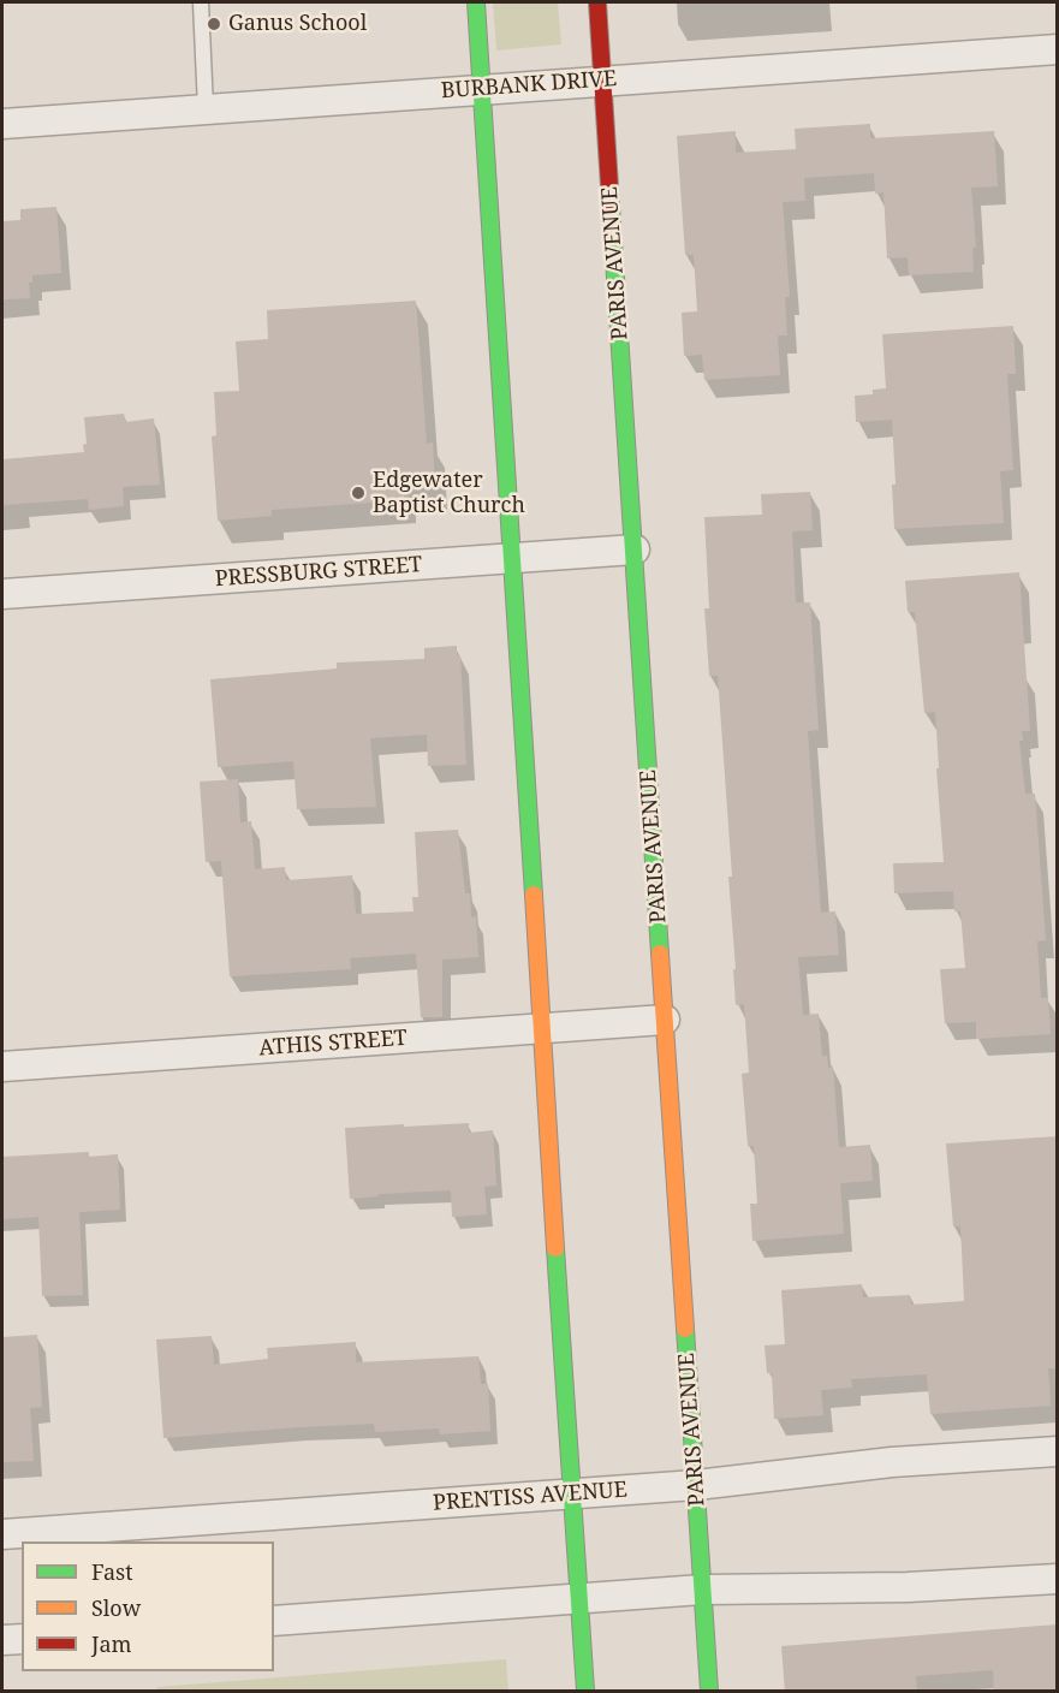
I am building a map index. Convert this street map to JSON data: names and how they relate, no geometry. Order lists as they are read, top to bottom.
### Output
{
  "streets": {
    "street": [
      "BURBANK DRIVE",
      "PARIS AVENUE",
      "PRESSBURG STREET",
      "ATHIS STREET",
      "PRENTISS AVENUE"
    ]
  },
  "crossings": [
    ["BURBANK DRIVE", "PARIS AVENUE"],
    ["PARIS AVENUE", "PRESSBURG STREET"],
    ["PARIS AVENUE", "ATHIS STREET"],
    ["PARIS AVENUE", "PRENTISS AVENUE"]
  ],
  "places": ["Ganus School", "Edgewater Baptist Church"],
  "legend": ["Fast", "Slow", "Jam"]
}
